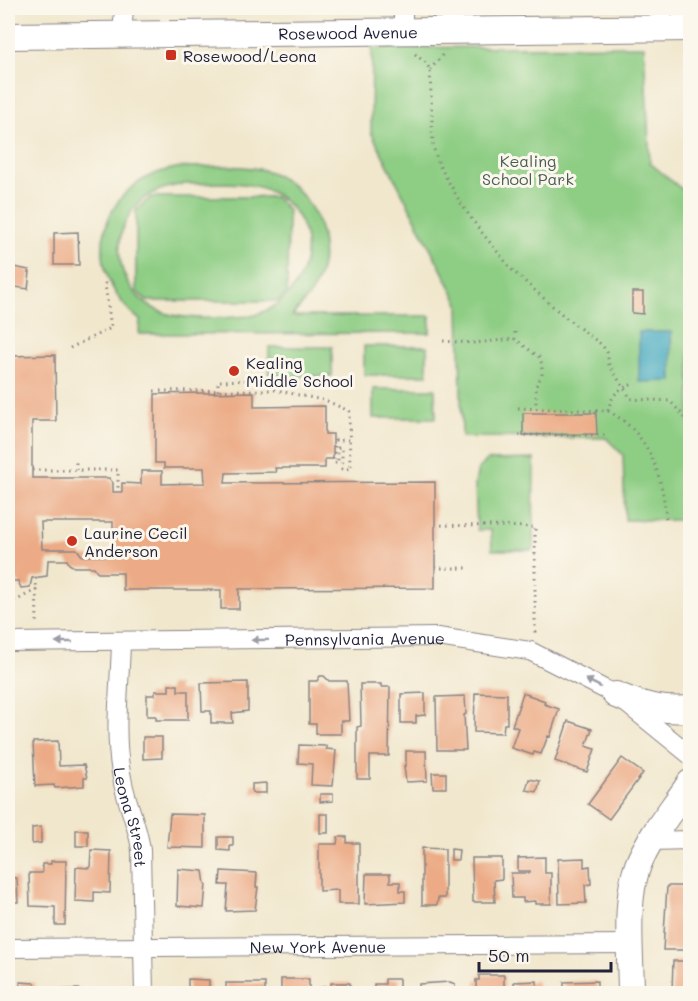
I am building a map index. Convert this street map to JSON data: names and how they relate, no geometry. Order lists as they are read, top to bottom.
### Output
{
  "streets": {
    "street": [
      "Rosewood Avenue",
      "Pennsylvania Avenue",
      "Leona Street",
      "New York Avenue"
    ]
  },
  "crossings": [
    ["Pennsylvania Avenue", "Leona Street"],
    ["Leona Street", "New York Avenue"]
  ],
  "one_way": ["Pennsylvania Avenue"],
  "parks": ["Kealing School Park"],
  "places": {
    "transit": ["Rosewood/Leona"],
    "other": ["Kealing Middle School", "Laurine Cecil Anderson"]
  },
  "scale_bar": "50 m"
}
